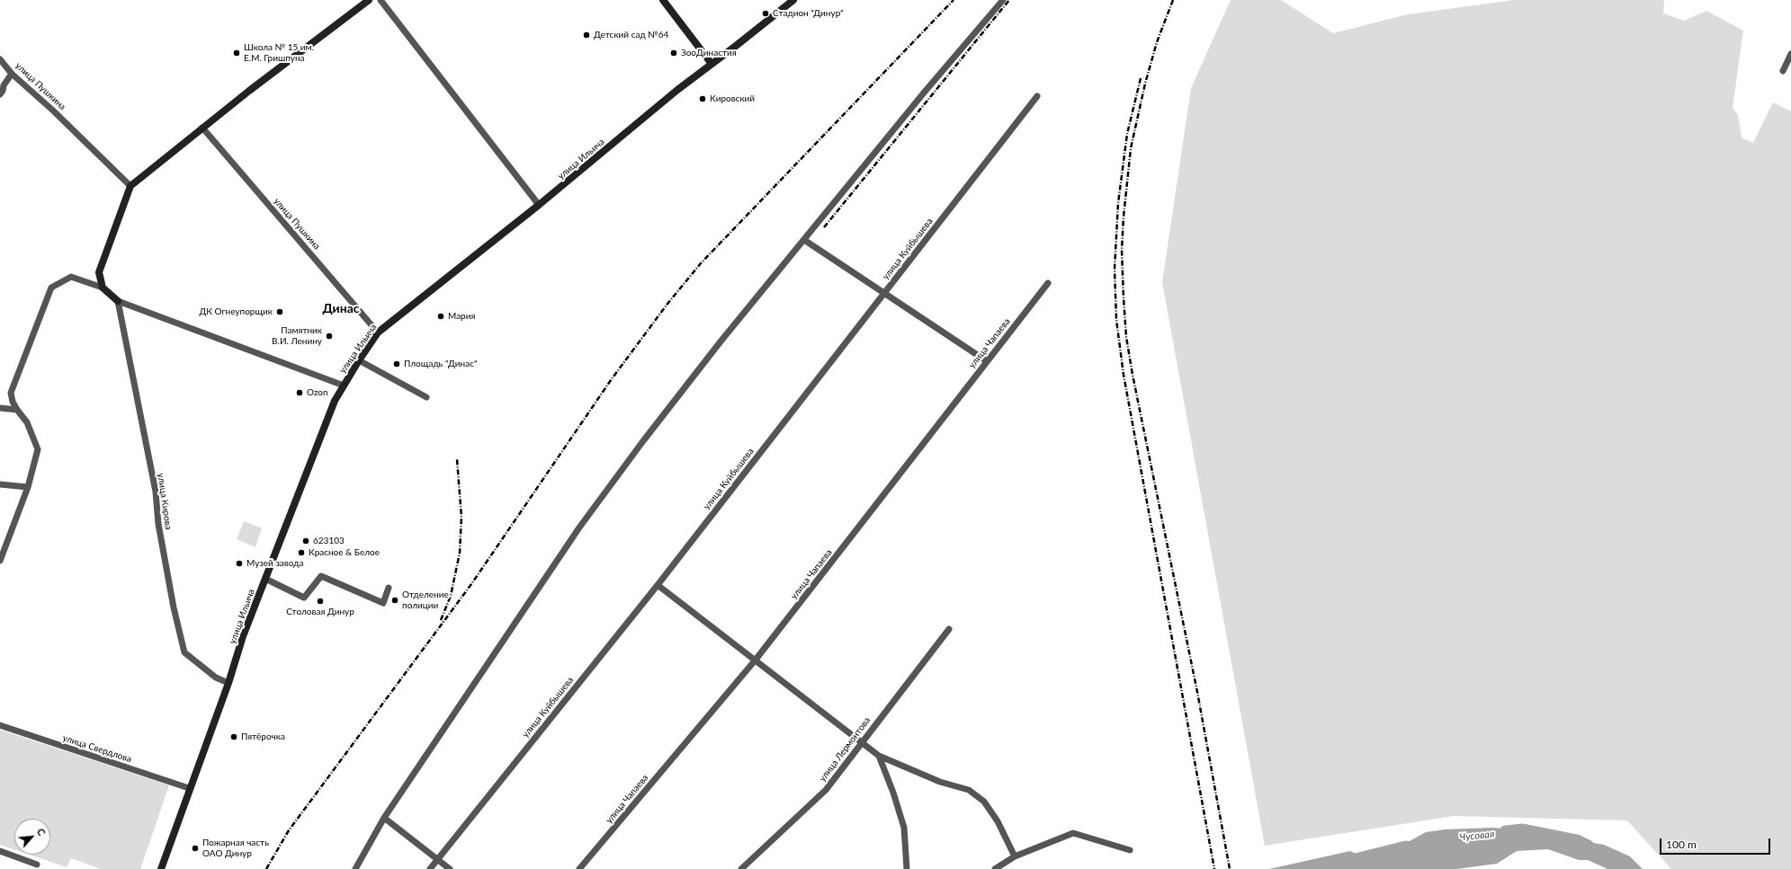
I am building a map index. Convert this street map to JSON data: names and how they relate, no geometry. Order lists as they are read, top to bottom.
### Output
{
  "streets": {
    "street": [
      "улица Пушкина",
      "улица Ильича",
      "улица Куйбышева",
      "улица Чапаева",
      "улица Кирова",
      "улица Свердлова",
      "улица Лермонтова"
    ]
  },
  "crossings": [
    ["улица Пушкина", "улица Ильича"],
    ["улица Ильича", "улица Кирова"],
    ["улица Ильича", "улица Свердлова"]
  ],
  "districts": ["Динас"],
  "water": ["Чусовая"],
  "places": [
    "Стадион \"Динур\"",
    "Детский сад №64",
    "Школа № 15 им. Е.М. Гришпуна",
    "ЗооДинастия",
    "Кировский",
    "ДК Огнеупорщик",
    "Мария",
    "Памятник В.И. Ленину",
    "Площадь \"Динас\"",
    "Ozon",
    "623103",
    "Красное & Белое",
    "Музей завода",
    "Отделение полиции",
    "Столовая Динур",
    "Пятёрочка",
    "Пожарная часть ОАО Динур"
  ],
  "scale_bar": "100 m",
  "north": "top right"
}
